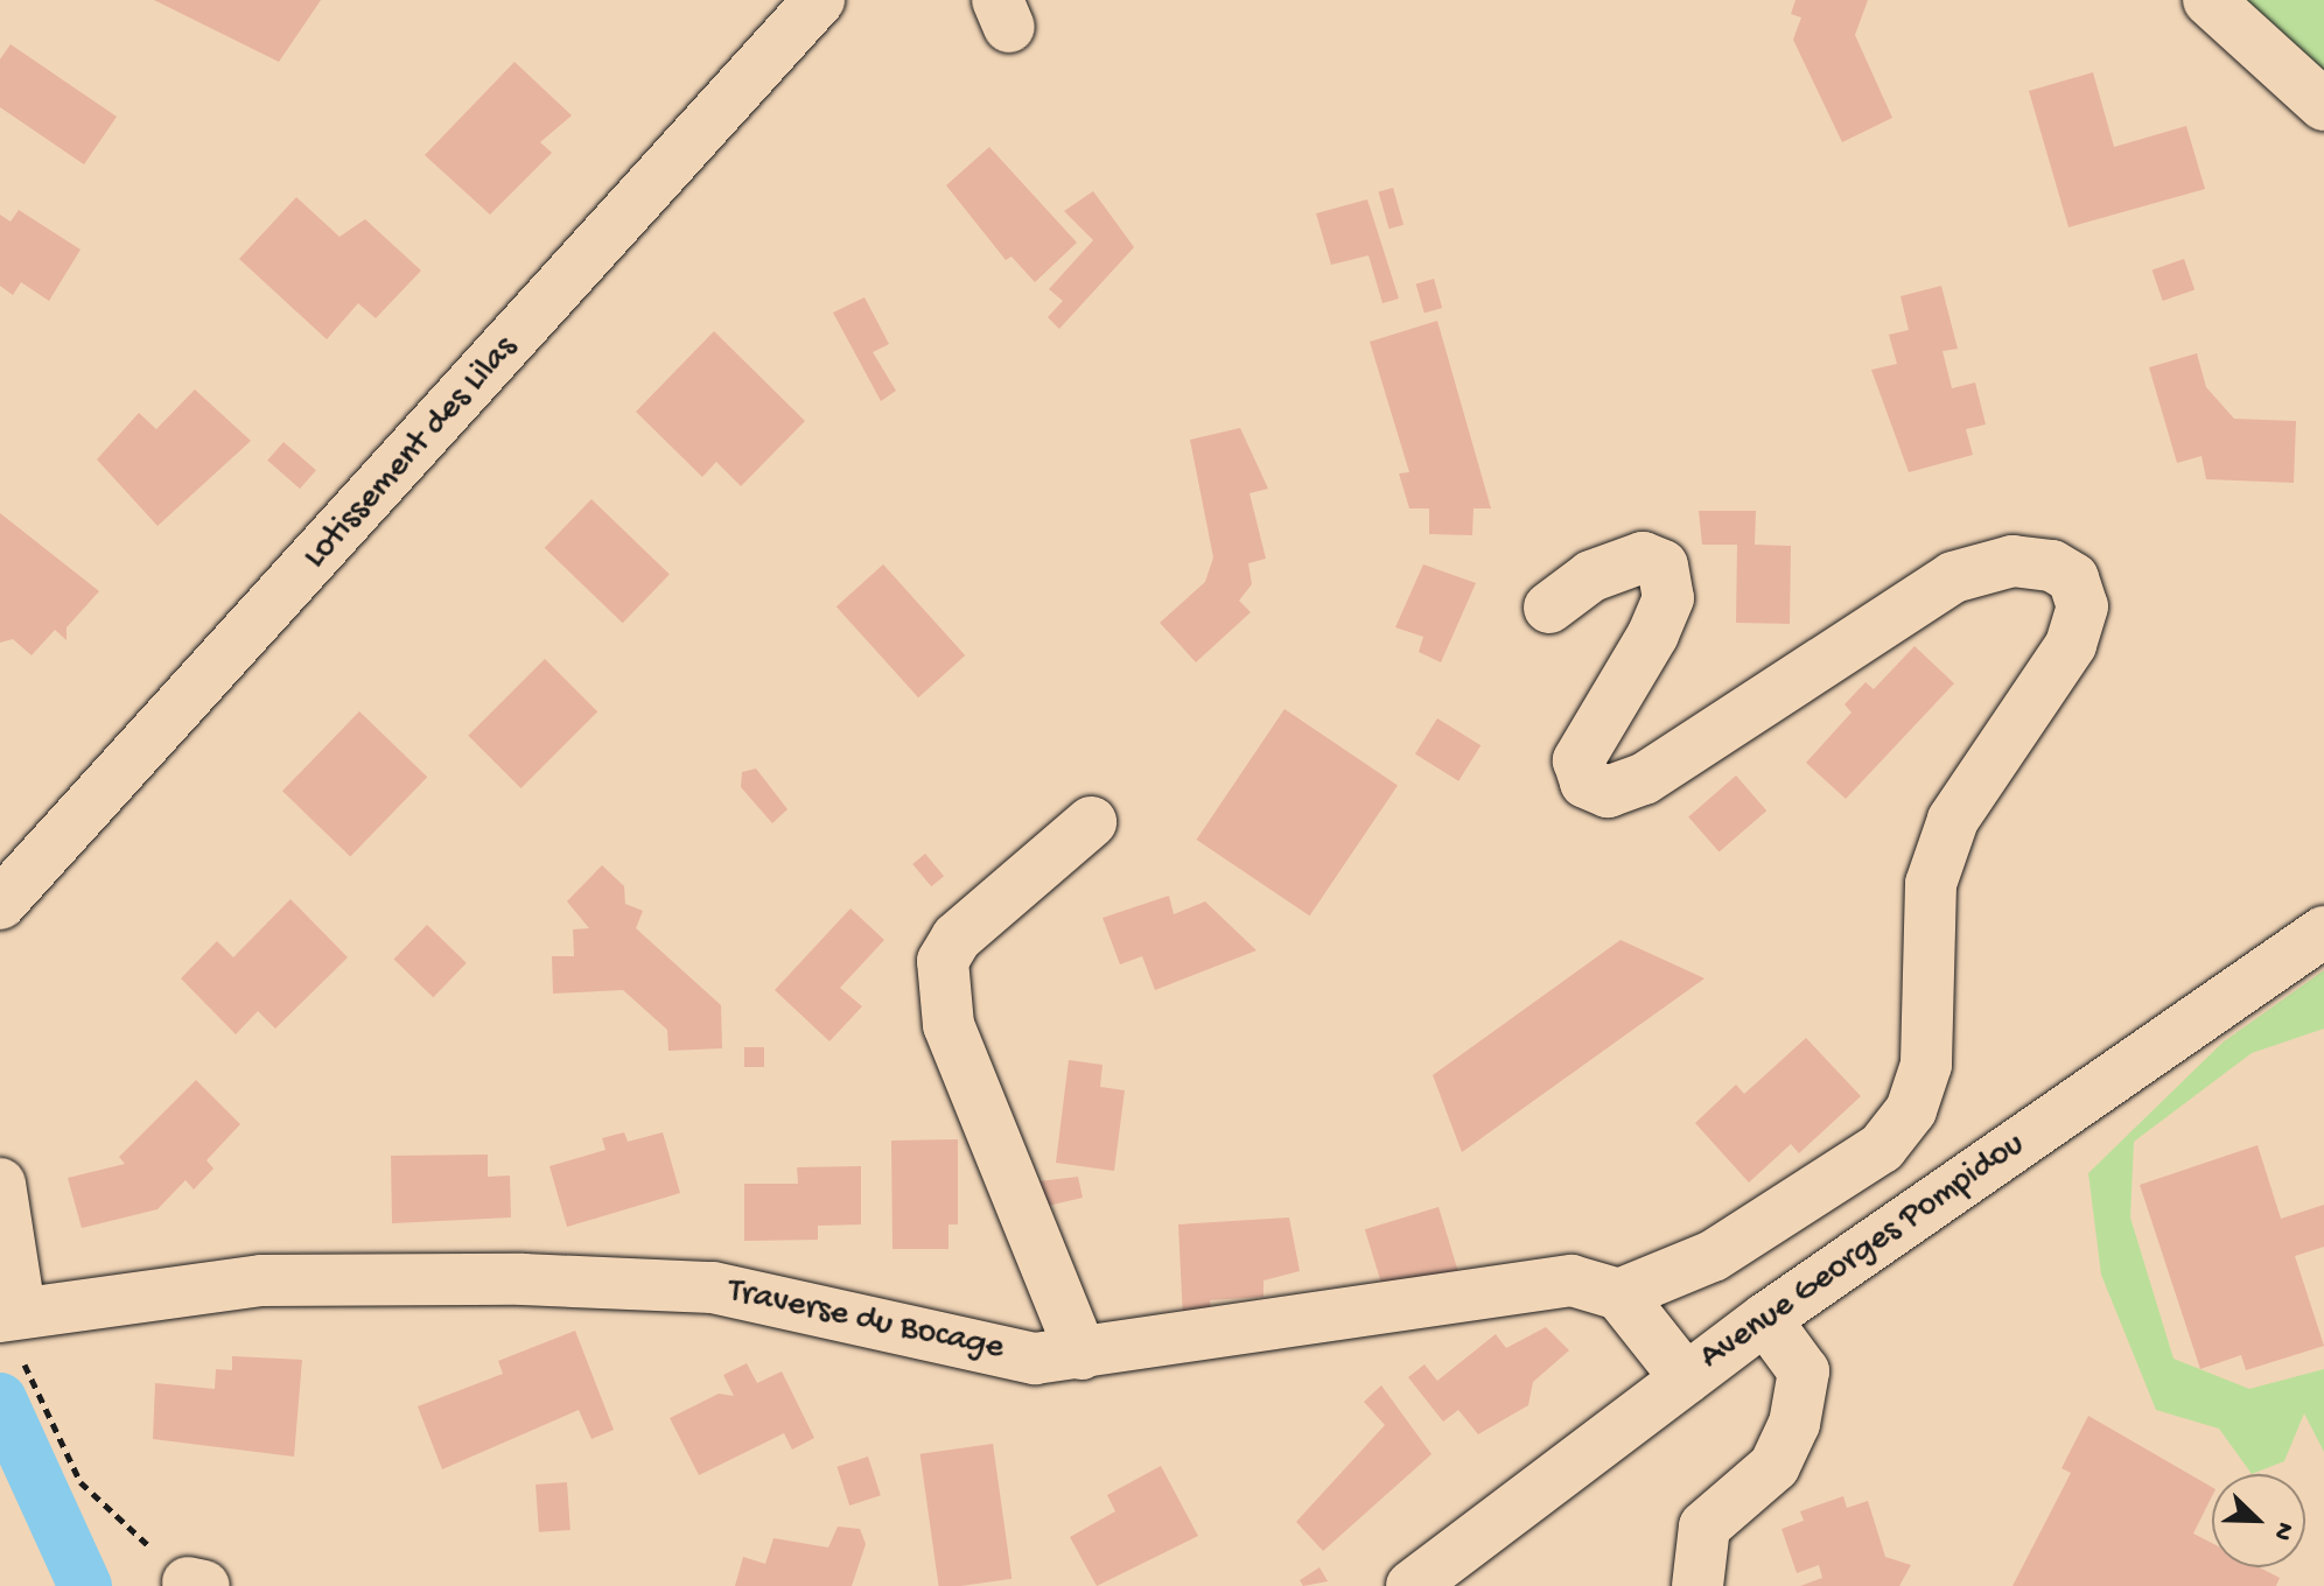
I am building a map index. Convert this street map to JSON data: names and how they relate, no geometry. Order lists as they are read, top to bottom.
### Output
{
  "streets": {
    "street": ["Lotissement des Lilas", "Avenue Georges Pompidou", "Traverse du Bocage"]
  },
  "north": "bottom right"
}
